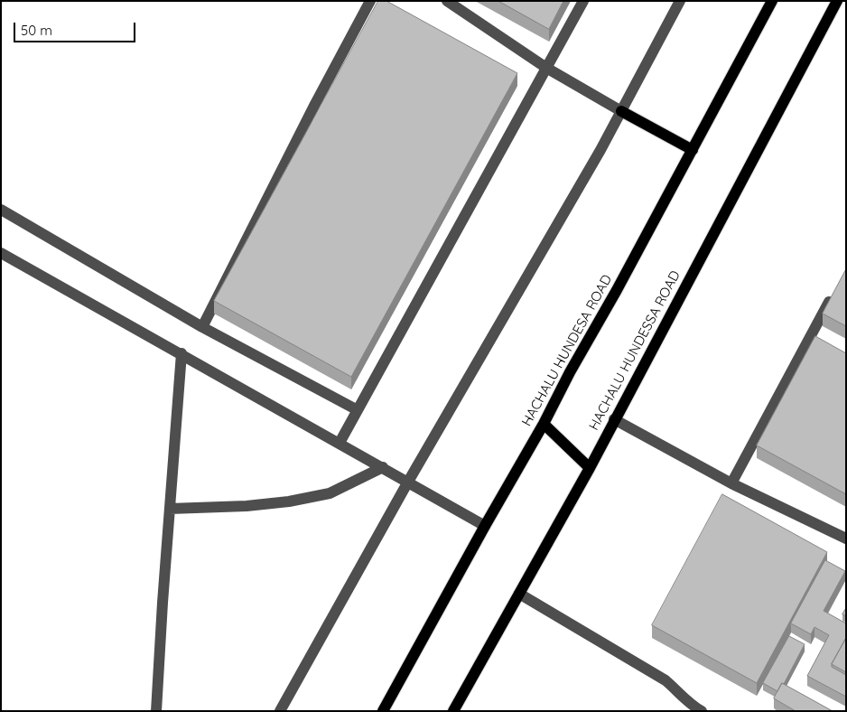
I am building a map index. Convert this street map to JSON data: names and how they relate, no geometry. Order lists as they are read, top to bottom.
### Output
{
  "streets": {
    "main road": ["HACHALU HUNDESA ROAD", "HACHALU HUNDESSA ROAD"]
  },
  "scale_bar": "50 m"
}
